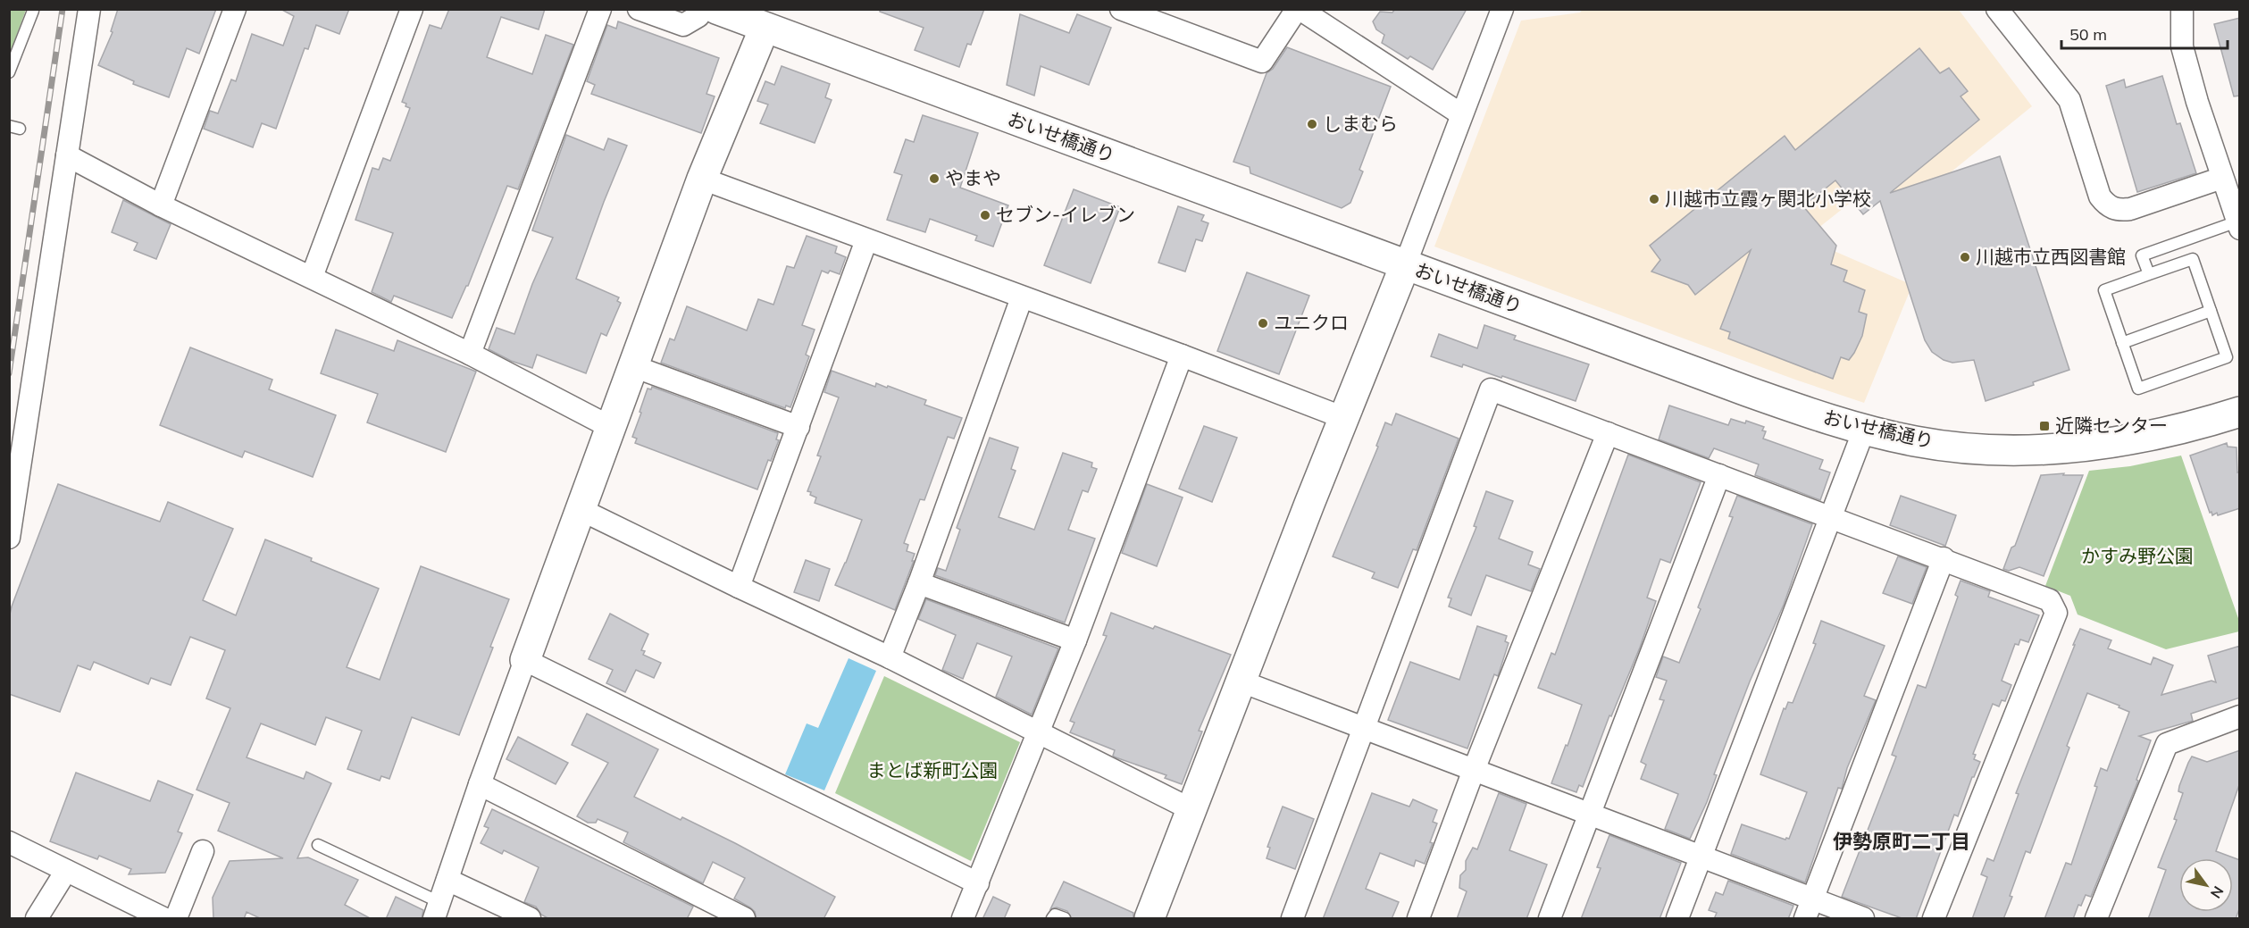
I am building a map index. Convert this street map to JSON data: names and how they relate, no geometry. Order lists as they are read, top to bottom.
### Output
{
  "streets": {
    "street": ["おいせ橋通り"]
  },
  "districts": ["伊勢原町二丁目"],
  "parks": ["かすみ野公園", "まとば新町公園"],
  "places": {
    "other": [
      "しまむら",
      "やまや",
      "川越市立霞ヶ関北小学校",
      "セブン-イレブン",
      "川越市立西図書館",
      "ユニクロ"
    ],
    "transit": ["近隣センター"]
  },
  "scale_bar": "50 m",
  "north": "bottom right"
}
